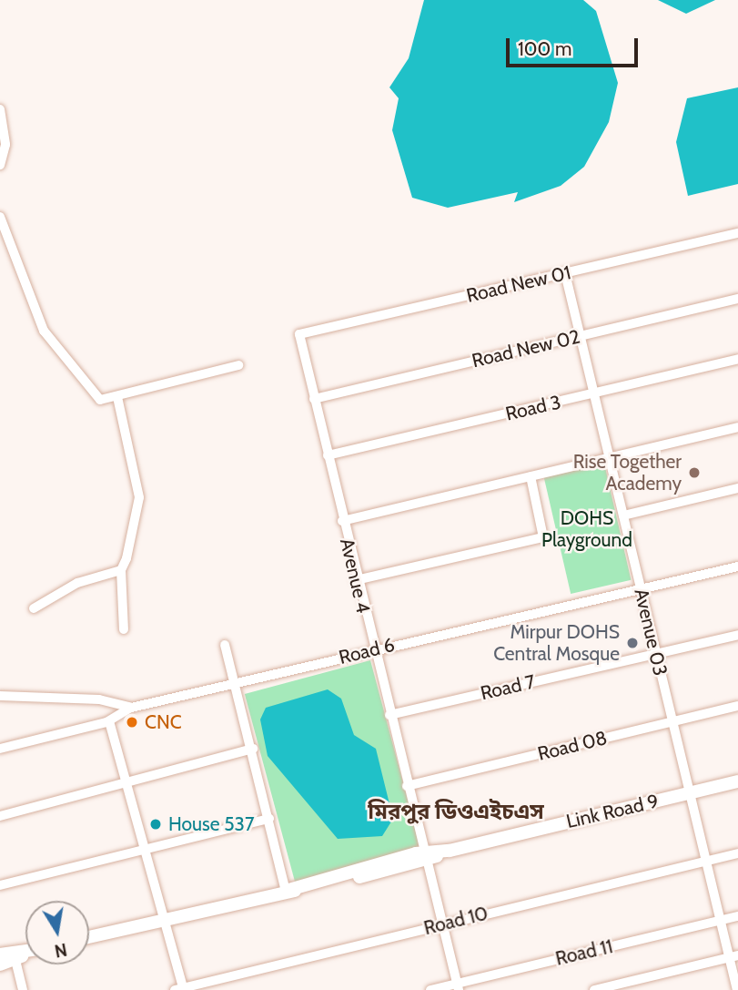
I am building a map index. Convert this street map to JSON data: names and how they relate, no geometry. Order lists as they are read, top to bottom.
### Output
{
  "streets": {
    "main road": ["Link Road 9"],
    "street": [
      "Road New 01",
      "Road New 02",
      "Road 3",
      "Avenue 4",
      "Avenue 03",
      "Road 6",
      "Road 7",
      "Road 08",
      "Road 10",
      "Road 11"
    ]
  },
  "crossings": [
    ["Road New 01", "Avenue 4"],
    ["Road New 01", "Avenue 03"],
    ["Road New 02", "Avenue 4"],
    ["Road New 02", "Avenue 03"],
    ["Road 3", "Avenue 4"],
    ["Road 3", "Avenue 03"],
    ["Avenue 4", "Road 6"],
    ["Avenue 4", "Road 7"],
    ["Avenue 4", "Road 08"],
    ["Avenue 4", "Link Road 9"],
    ["Avenue 4", "Road 10"],
    ["Avenue 4", "Road 11"],
    ["Avenue 03", "Road 6"],
    ["Avenue 03", "Road 7"],
    ["Avenue 03", "Road 08"],
    ["Avenue 03", "Link Road 9"],
    ["Avenue 03", "Road 10"],
    ["Avenue 03", "Road 11"]
  ],
  "districts": ["মিরপুর ডিওএইচএস"],
  "parks": ["DOHS Playground"],
  "places": [
    "Rise Together Academy",
    "Mirpur DOHS Central Mosque",
    "CNC",
    "House 537"
  ],
  "scale_bar": "100 m",
  "north": "bottom"
}
